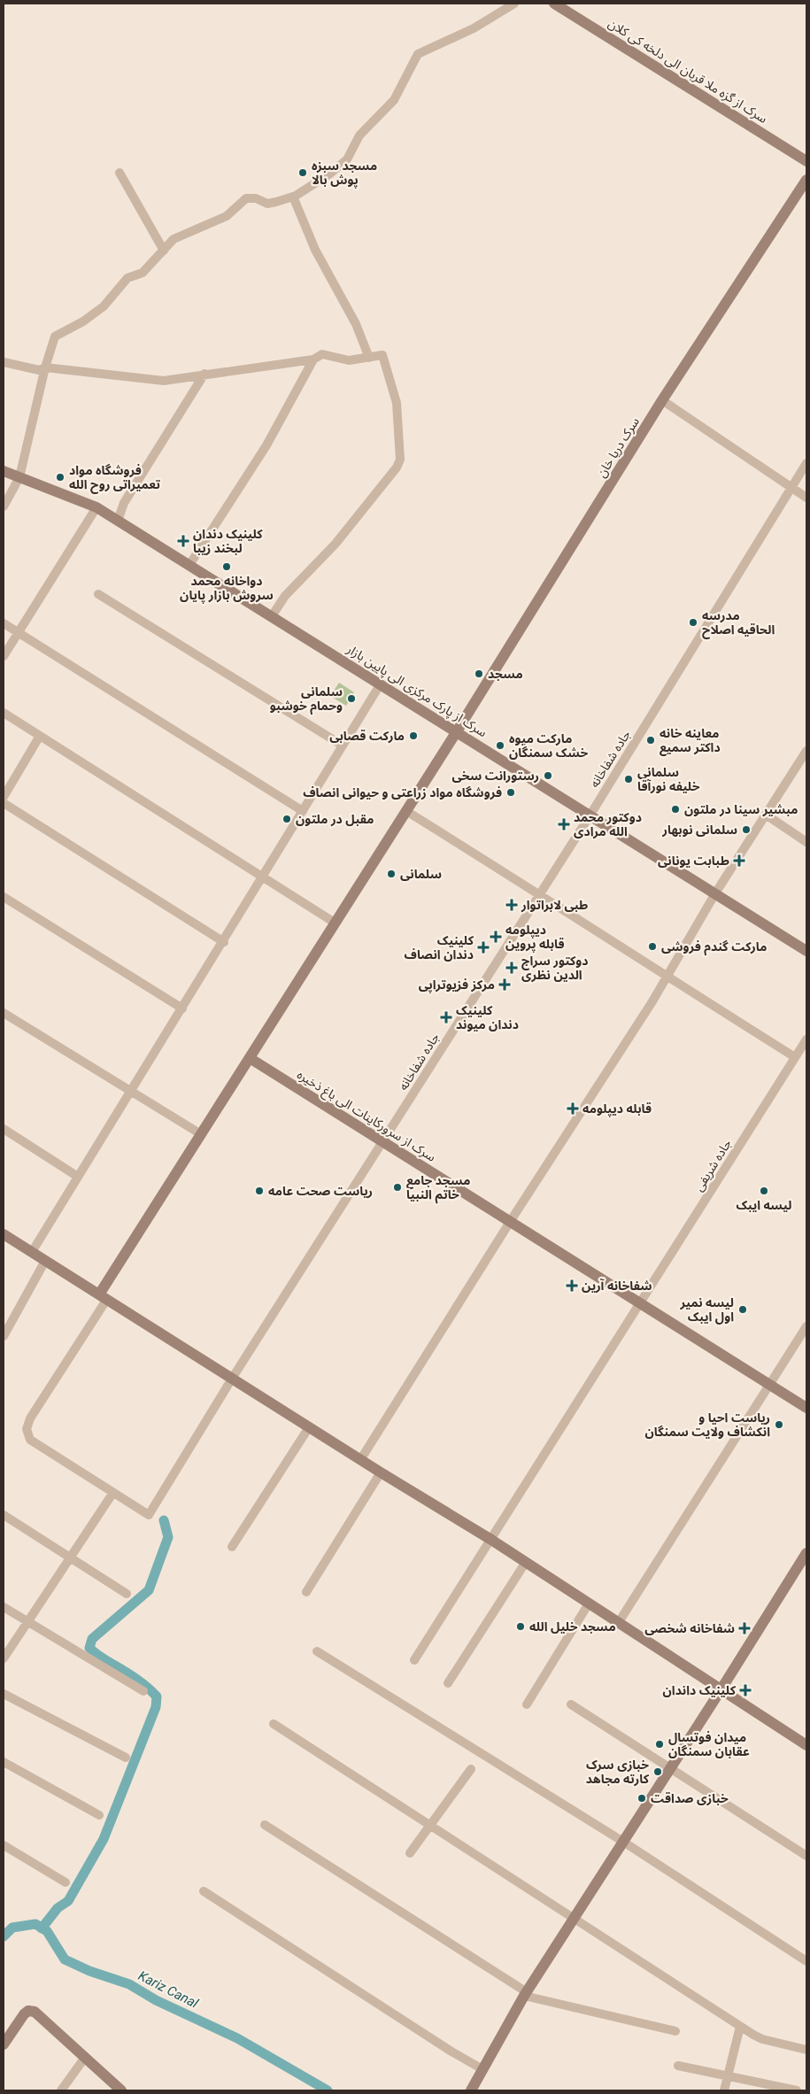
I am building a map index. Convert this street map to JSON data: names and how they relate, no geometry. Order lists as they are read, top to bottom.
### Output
{
  "streets": {
    "street": [
      "سرک از گزه ملا قربان الی دلخه کی کلان",
      "سرک دریا خان",
      "سرک از پارک مرکزی الی پایین بازار",
      "جاده شفاخانه",
      "سرک از سرورکاینات الی باغ ذخیره",
      "جاده شریفی"
    ]
  },
  "crossings": [
    ["سرک دریا خان", "سرک از پارک مرکزی الی پایین بازار"],
    ["سرک دریا خان", "سرک از سرورکاینات الی باغ ذخیره"],
    ["سرک از پارک مرکزی الی پایین بازار", "جاده شفاخانه"],
    ["جاده شفاخانه", "سرک از سرورکاینات الی باغ ذخیره"],
    ["سرک از سرورکاینات الی باغ ذخیره", "جاده شریفی"]
  ],
  "water": ["Kariz Canal"],
  "places": {
    "other": [
      "مسجد سبزه پوش بالا",
      "فروشگاه مواد تعمیراتی روح الله",
      "دواخانه محمد سروش بازار پایان",
      "مدرسه الحاقیه اصلاح",
      "مسجد",
      "سلمانی وحمام خوشبو",
      "مارکت قصابی",
      "معاینه خانه داکتر سمیع",
      "مارکت میوه خشک سمنگان",
      "رستورانت سخی",
      "سلمانی خلیفه نورآقا",
      "فروشگاه مواد زراعتی و حیوانی انصاف",
      "مبشیر سینا در ملتون",
      "مقبل در ملتون",
      "سلمانی نوبهار",
      "سلمانی",
      "مارکت گندم فروشی",
      "مسجد جامع خاتم النبیا",
      "ریاست صحت عامه",
      "لیسه ایبک",
      "لیسه نمیر اول ایبک",
      "ریاست احیا و انکشاف ولایت سمنگان",
      "مسجد خلیل الله",
      "میدان فوتسال عقابان سمنگان",
      "خبازی سرک کارته مجاهد",
      "خبازی صداقت"
    ],
    "health": [
      "کلینیک دندان لبخند زیبا",
      "دوکتور محمد الله مرادی",
      "طبابت یونانی",
      "طبی لابراتوار",
      "دیپلومه قابله پروین",
      "کلینیک دندان انصاف",
      "دوکتور سراج الدین نظری",
      "مرکز فزیوتراپی",
      "کلینیک دندان میوند",
      "قابله دیپلومه",
      "شفاخانه آرین",
      "شفاخانه شخصی",
      "کلینیک داندان"
    ]
  }
}
